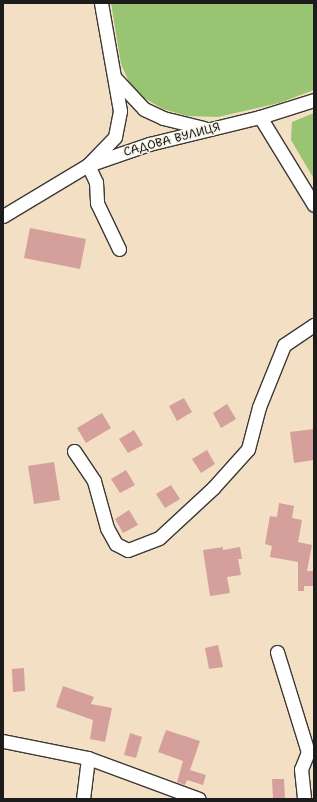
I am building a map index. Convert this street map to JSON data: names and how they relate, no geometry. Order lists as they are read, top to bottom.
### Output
{
  "streets": {
    "street": ["САДОВА ВУЛИЦЯ"]
  }
}
